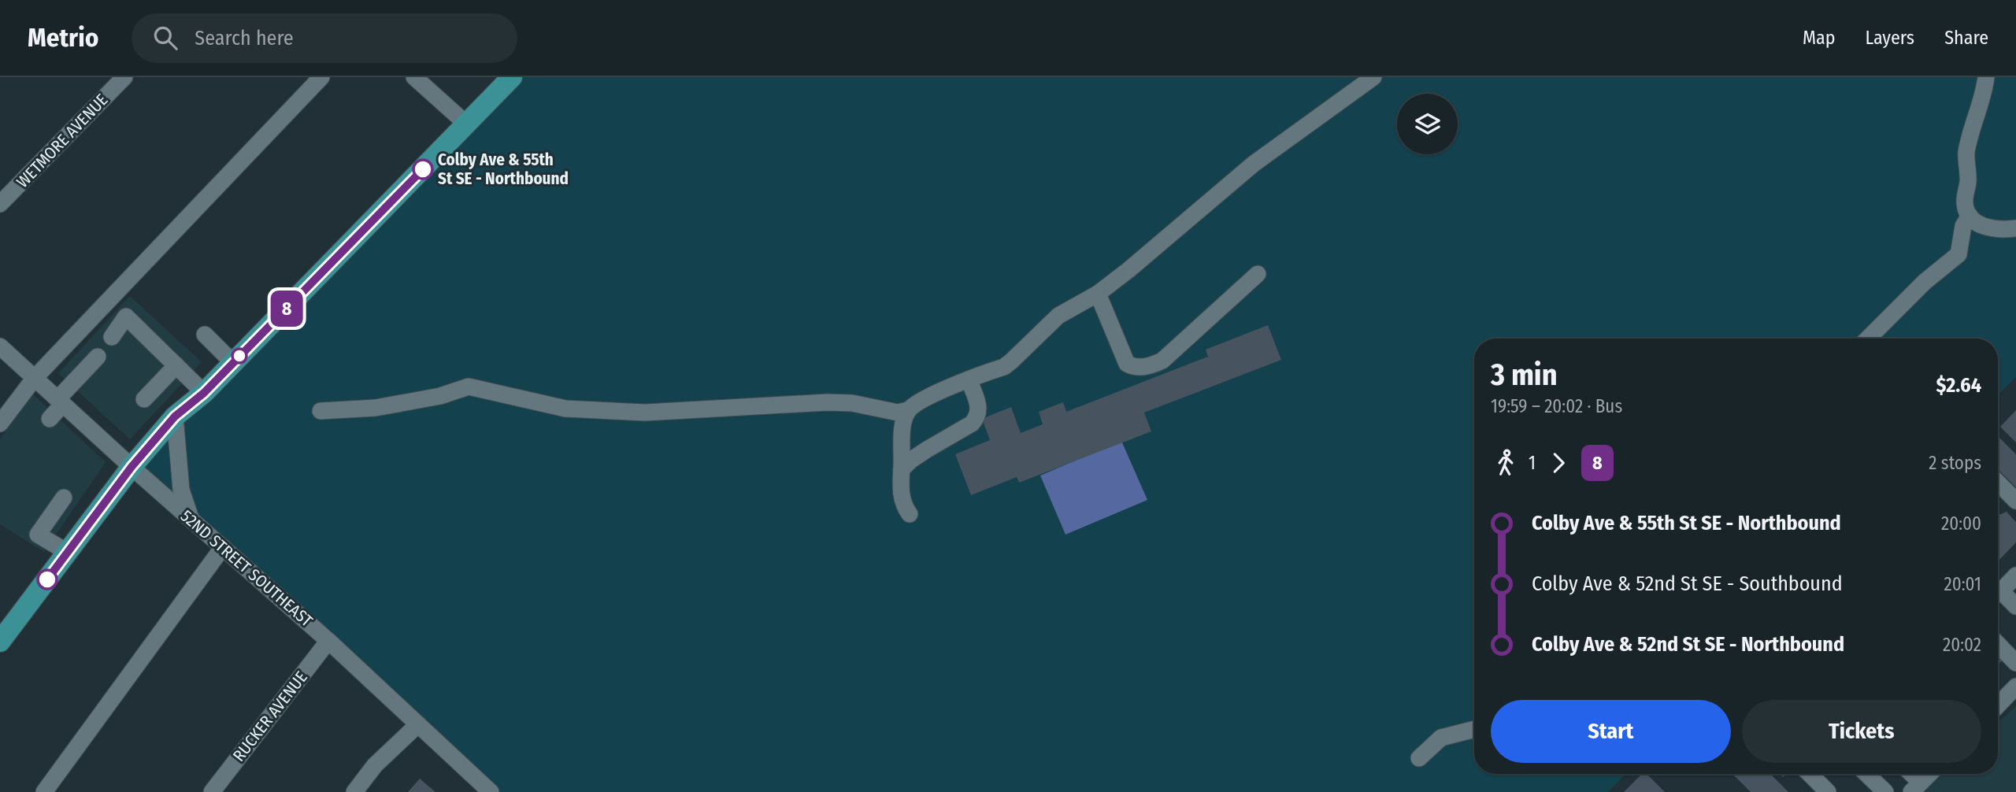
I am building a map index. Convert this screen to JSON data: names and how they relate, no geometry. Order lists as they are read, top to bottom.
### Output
{
  "streets": {
    "street": ["WETMORE AVENUE", "52ND STREET SOUTHEAST", "RUCKER AVENUE"]
  },
  "crossings": [
    ["52ND STREET SOUTHEAST", "RUCKER AVENUE"]
  ],
  "places": ["Colby Ave & 55th St SE - Northbound"],
  "lines": ["bus line 8"],
  "page": {
    "header": "Metrio",
    "search": "Search here",
    "nav": ["Map", "Layers", "Share"],
    "on_map": "8",
    "heading": ["3 min", "19:59 – 20:02 · Bus", "$2.64"],
    "legs": ["1", "8", "2 stops"],
    "list": [
      {
        "name": "Colby Ave & 55th St SE - Northbound",
        "value": "20:00"
      },
      {
        "name": "Colby Ave & 52nd St SE - Southbound",
        "value": "20:01"
      },
      {
        "name": "Colby Ave & 52nd St SE - Northbound",
        "value": "20:02"
      }
    ],
    "buttons": ["Start", "Tickets"]
  }
}
